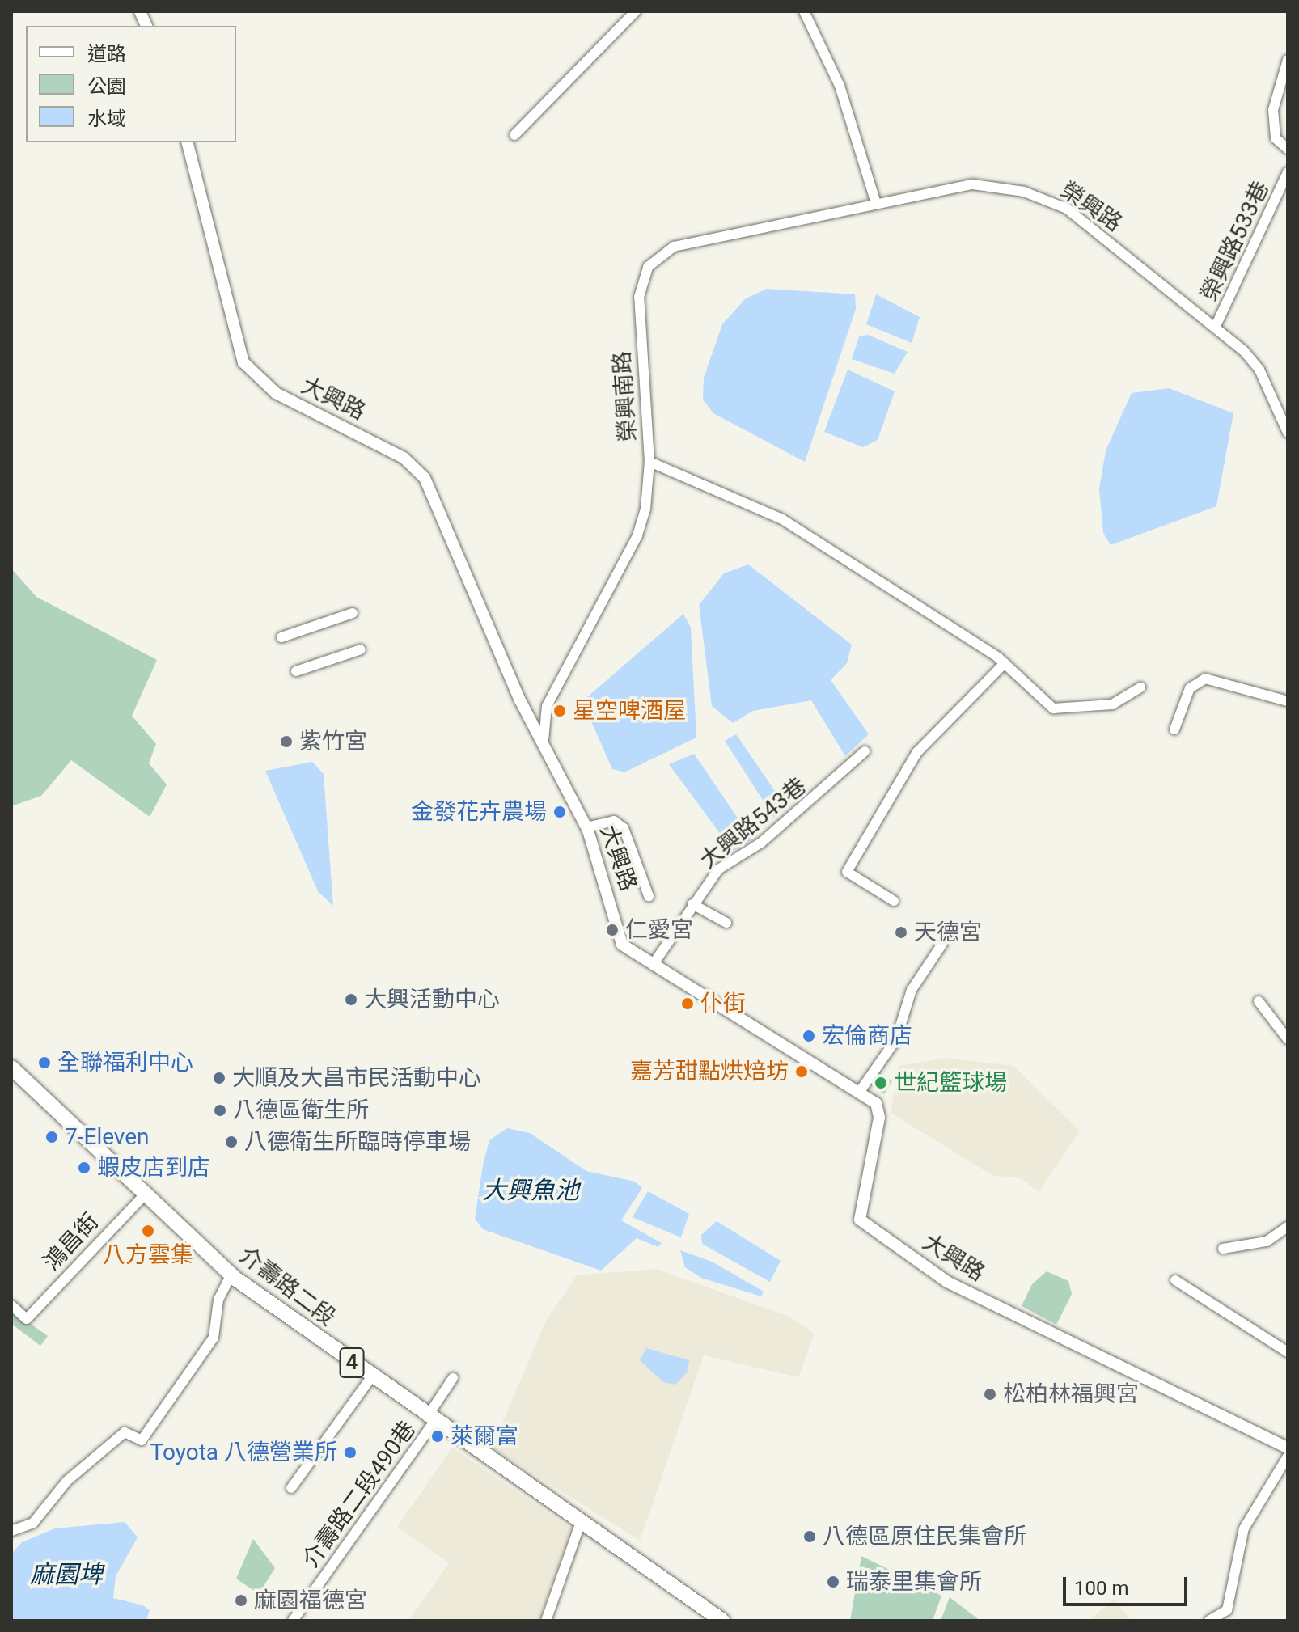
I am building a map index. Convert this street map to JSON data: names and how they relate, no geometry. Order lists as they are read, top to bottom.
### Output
{
  "streets": {
    "main road": ["介壽路二段", "4"],
    "street": [
      "榮興路",
      "榮興路533巷",
      "榮興南路",
      "大興路",
      "大興路543巷",
      "鴻昌街",
      "介壽路二段490巷"
    ]
  },
  "crossings": [
    ["榮興路", "榮興路533巷"],
    ["榮興路", "榮興南路"],
    ["榮興南路", "大興路"],
    ["大興路", "大興路543巷"],
    ["鴻昌街", "介壽路二段"],
    ["介壽路二段", "介壽路二段490巷"]
  ],
  "water": ["大興魚池", "麻園埤"],
  "places": [
    "星空啤酒屋",
    "紫竹宮",
    "金發花卉農場",
    "仁愛宮",
    "天德宮",
    "大興活動中心",
    "仆街",
    "宏倫商店",
    "全聯福利中心",
    "嘉芳甜點烘焙坊",
    "大順及大昌市民活動中心",
    "世紀籃球場",
    "八德區衛生所",
    "7-Eleven",
    "八德衛生所臨時停車場",
    "蝦皮店到店",
    "八方雲集",
    "松柏林福興宮",
    "萊爾富",
    "Toyota 八德營業所",
    "八德區原住民集會所",
    "瑞泰里集會所",
    "麻園福德宮"
  ],
  "legend": ["道路", "公園", "水域"],
  "scale_bar": "100 m"
}
